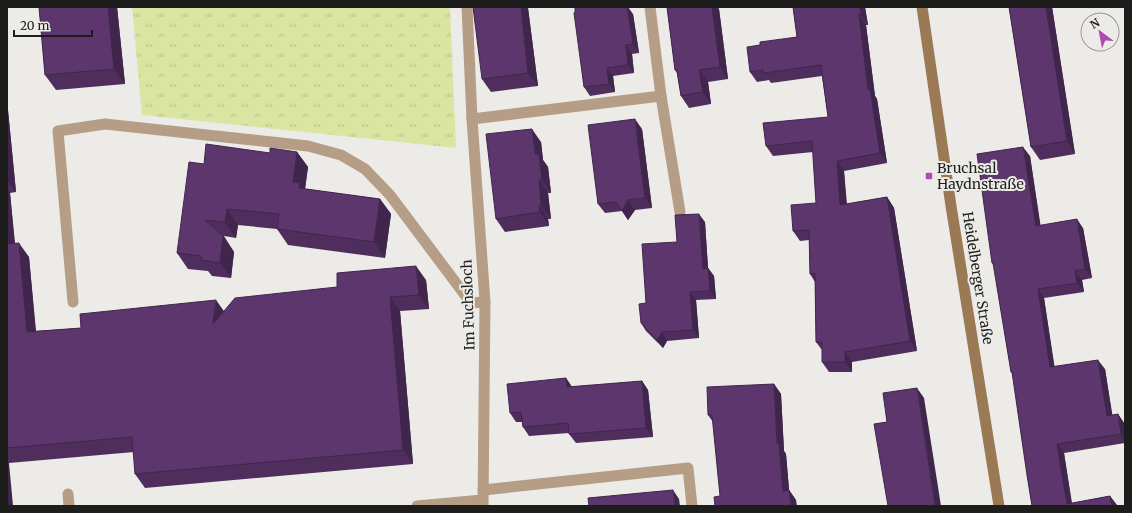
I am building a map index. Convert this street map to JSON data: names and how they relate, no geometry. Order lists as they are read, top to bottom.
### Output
{
  "streets": {
    "main road": ["Heidelberger Straße"],
    "street": ["Im Fuchsloch"]
  },
  "places": {
    "transit": ["Bruchsal Haydnstraße"]
  },
  "scale_bar": "20 m",
  "north": "top left"
}
